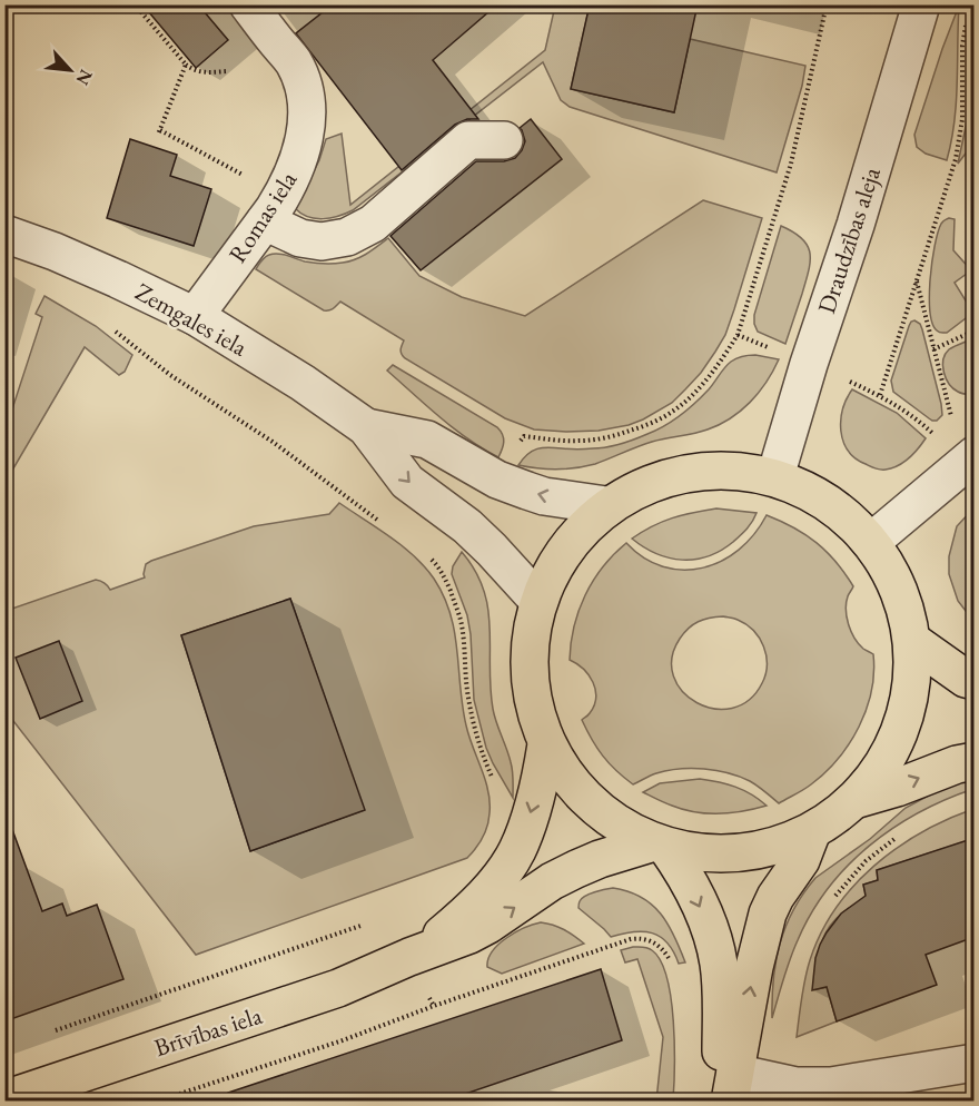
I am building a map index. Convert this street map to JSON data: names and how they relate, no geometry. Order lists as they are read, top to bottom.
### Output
{
  "streets": {
    "main road": ["Brīvības iela"],
    "street": ["Romas iela", "Draudzības aleja", "Zemgales iela"]
  },
  "crossings": [
    ["Romas iela", "Zemgales iela"]
  ],
  "north": "bottom right"
}
